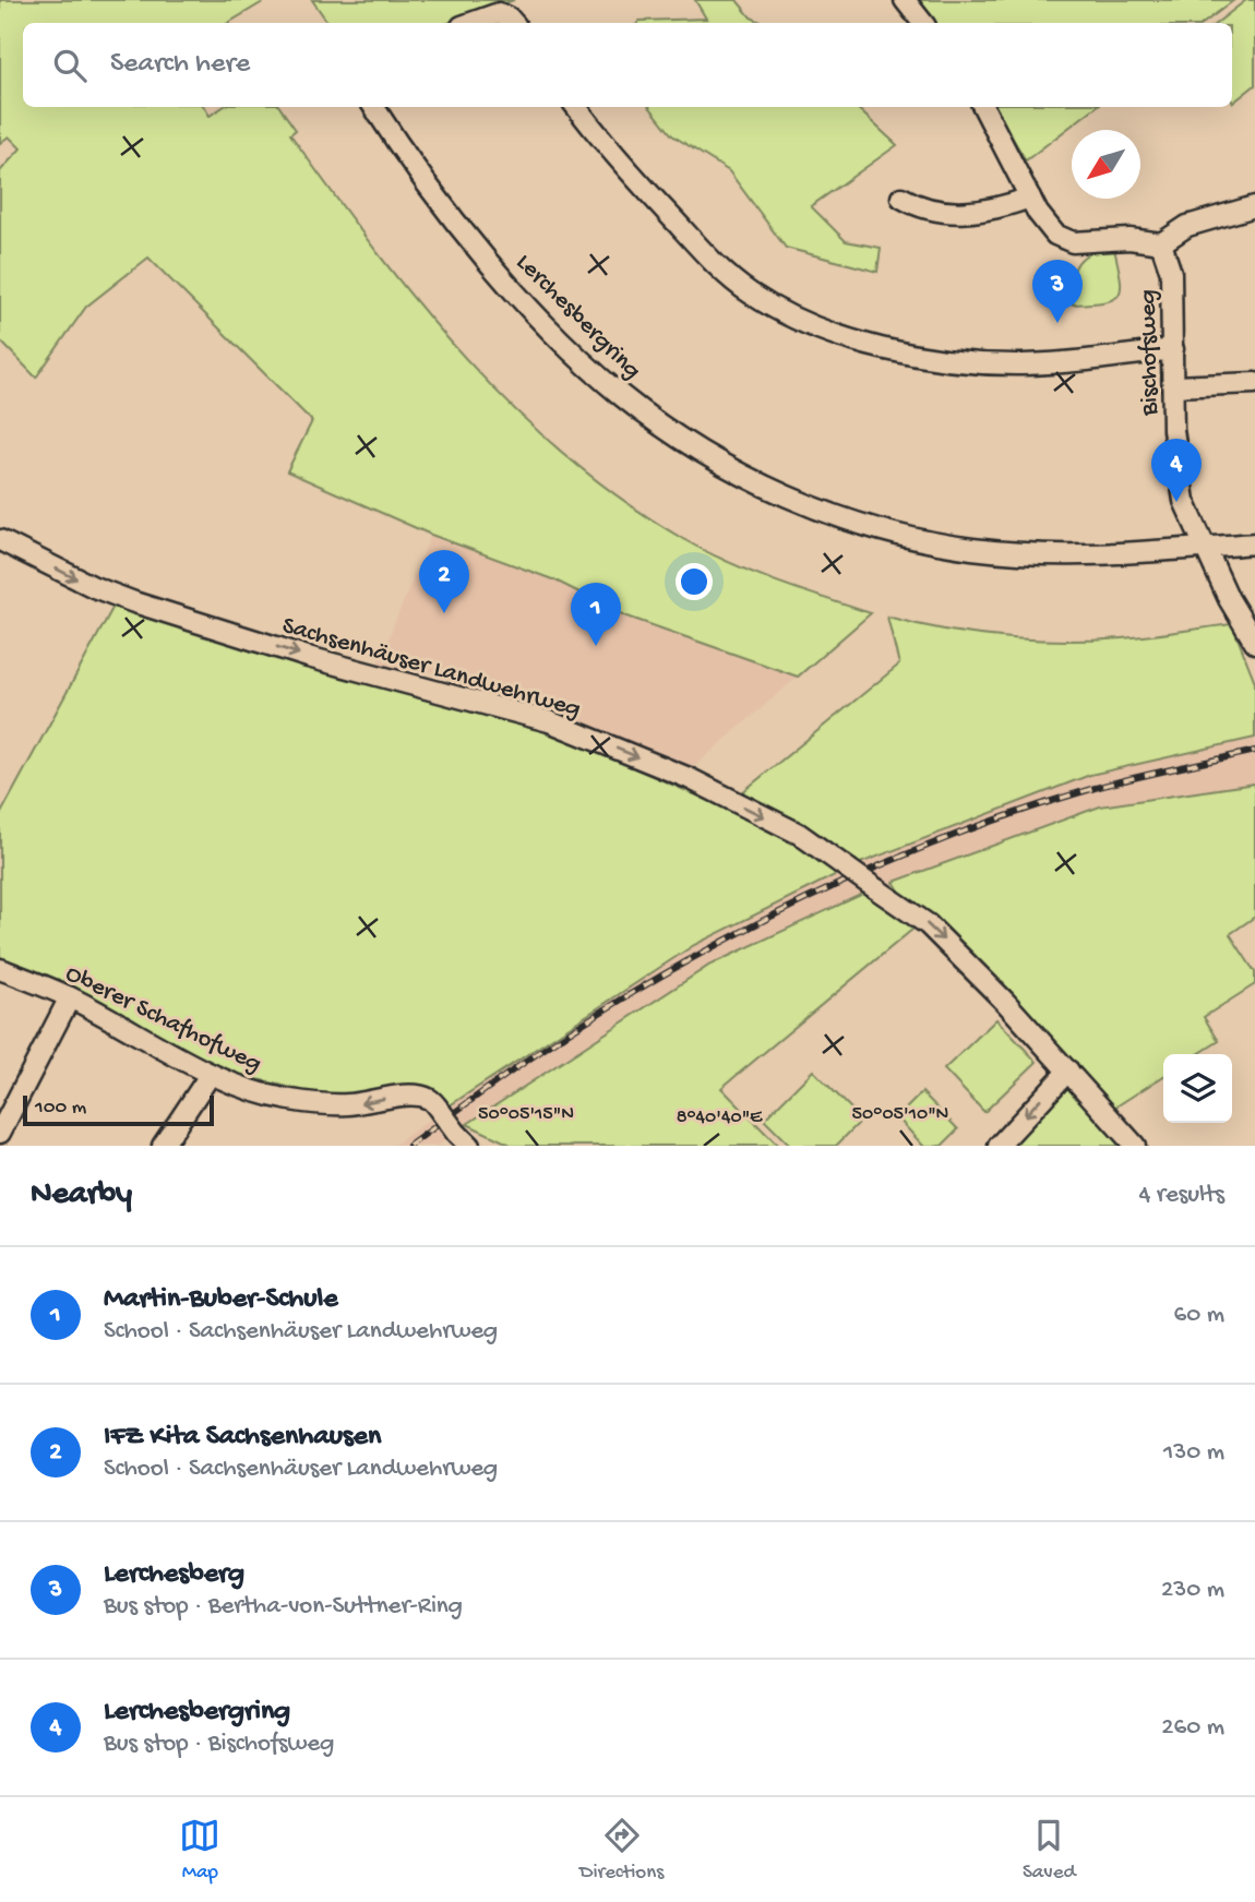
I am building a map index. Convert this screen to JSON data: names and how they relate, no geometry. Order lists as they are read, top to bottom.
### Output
{
  "streets": {
    "street": [
      "Lerchesbergring",
      "Bischofsweg",
      "Sachsenhäuser Landwehrweg",
      "Oberer Schafhofweg"
    ]
  },
  "crossings": [
    ["Lerchesbergring", "Bischofsweg"]
  ],
  "one_way": ["Sachsenhäuser Landwehrweg", "Oberer Schafhofweg"],
  "scale_bar": "100 m",
  "north": "bottom left",
  "page": {
    "search": "Search here",
    "pins": [
      "3",
      "4",
      "2",
      "1"
    ],
    "scale": "100 m",
    "heading": ["Nearby", "4 results"],
    "list": [
      {
        "mark": "1",
        "name": "Martin-Buber-Schule",
        "note": "School · Sachsenhäuser Landwehrweg",
        "value": "60 m"
      },
      {
        "mark": "2",
        "name": "IFZ Kita Sachsenhausen",
        "note": "School · Sachsenhäuser Landwehrweg",
        "value": "130 m"
      },
      {
        "mark": "3",
        "name": "Lerchesberg",
        "note": "Bus stop · Bertha-von-Suttner-Ring",
        "value": "230 m"
      },
      {
        "mark": "4",
        "name": "Lerchesbergring",
        "note": "Bus stop · Bischofsweg",
        "value": "260 m"
      }
    ],
    "nav": ["Map", "Directions", "Saved"]
  },
  "coordinates": ["50°05'15\"N", "50°05'10\"N", "8°40'40\"E"]
}
